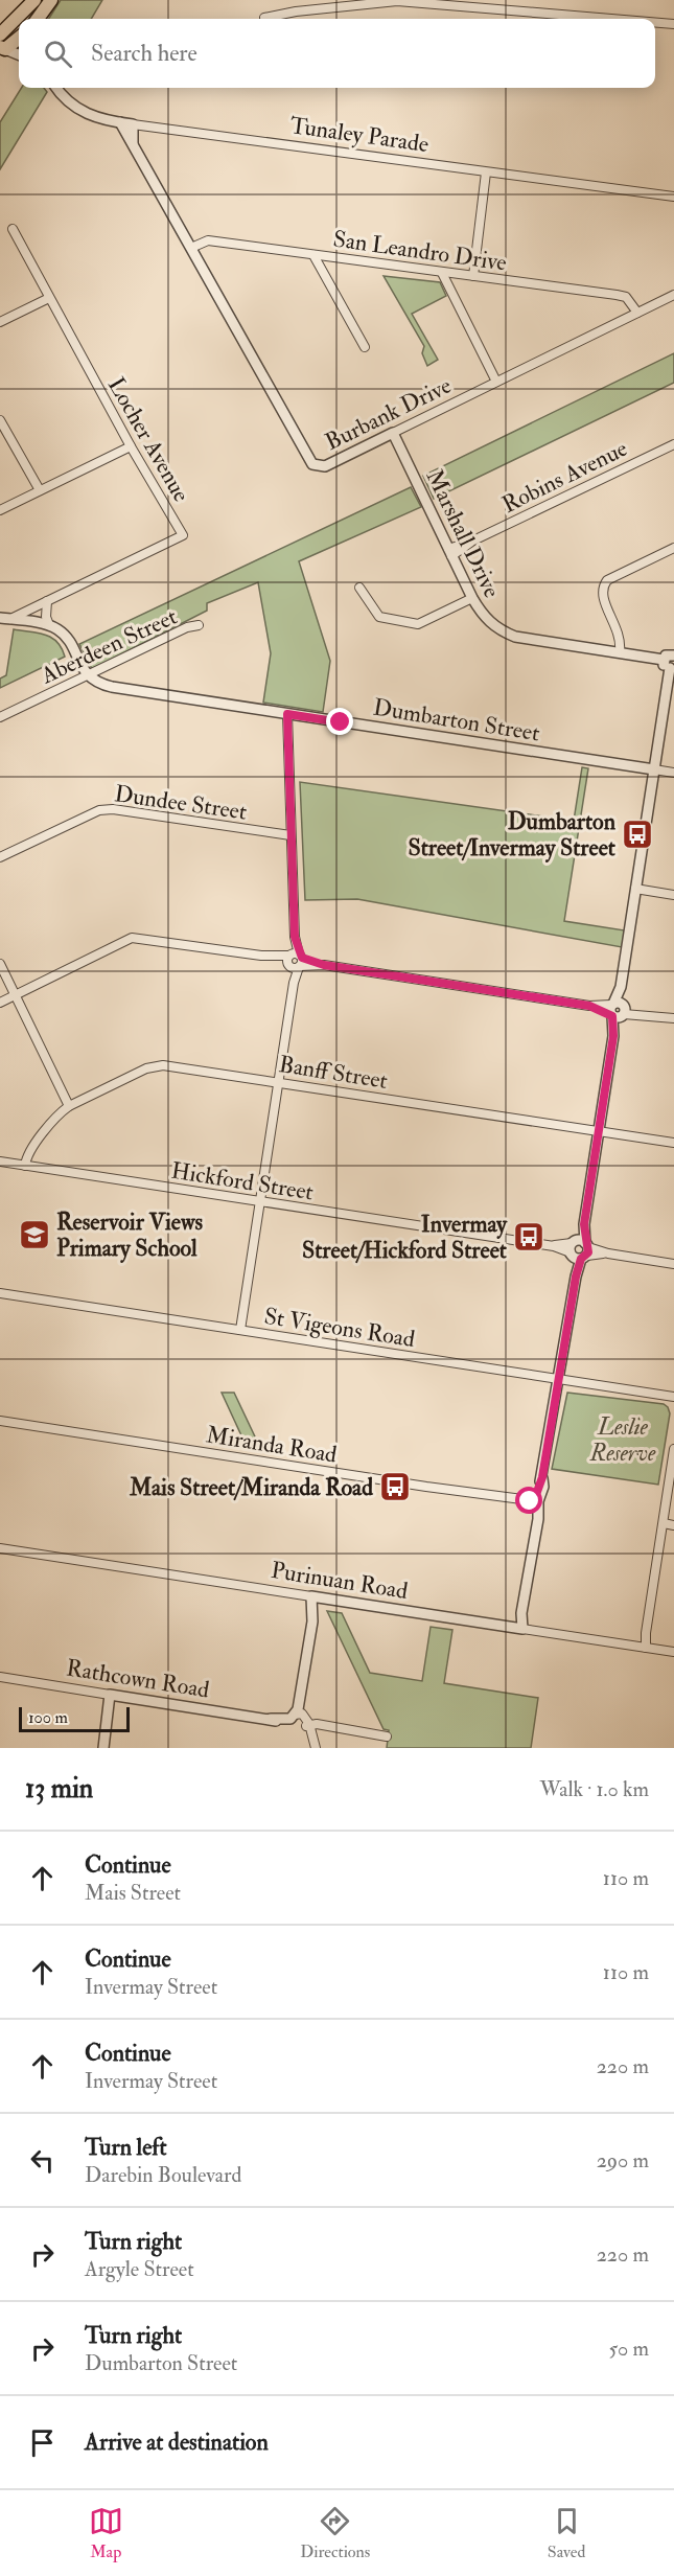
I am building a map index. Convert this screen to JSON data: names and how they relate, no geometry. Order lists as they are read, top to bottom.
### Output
{
  "streets": {
    "street": [
      "Tunaley Parade",
      "San Leandro Drive",
      "Burbank Drive",
      "Locher Avenue",
      "Robins Avenue",
      "Marshall Drive",
      "Aberdeen Street",
      "Dumbarton Street",
      "Dundee Street",
      "Banff Street",
      "Hickford Street",
      "St Vigeons Road",
      "Miranda Road",
      "Purinuan Road",
      "Rathcown Road"
    ]
  },
  "crossings": [
    ["Tunaley Parade", "Burbank Drive"],
    ["San Leandro Drive", "Burbank Drive"],
    ["Burbank Drive", "Marshall Drive"],
    ["Robins Avenue", "Marshall Drive"],
    ["Aberdeen Street", "Dumbarton Street"],
    ["Banff Street", "Hickford Street"]
  ],
  "parks": ["Leslie Reserve"],
  "places": {
    "bus stop": ["Dumbarton Street/Invermay Street", "Invermay Street/Hickford Street", "Mais Street/Miranda Road"],
    "school or university": ["Reservoir Views Primary School"]
  },
  "scale_bar": "100 m",
  "page": {
    "search": "Search here",
    "scale": "100 m",
    "heading": ["13 min", "Walk · 1.0 km"],
    "list": [
      ["Continue", "Mais Street", "110 m"],
      ["Continue", "Invermay Street", "110 m"],
      ["Continue", "Invermay Street", "220 m"],
      ["Turn left", "Darebin Boulevard", "290 m"],
      ["Turn right", "Argyle Street", "220 m"],
      ["Turn right", "Dumbarton Street", "50 m"],
      "Arrive at destination"
    ],
    "nav": ["Map", "Directions", "Saved"]
  }
}
